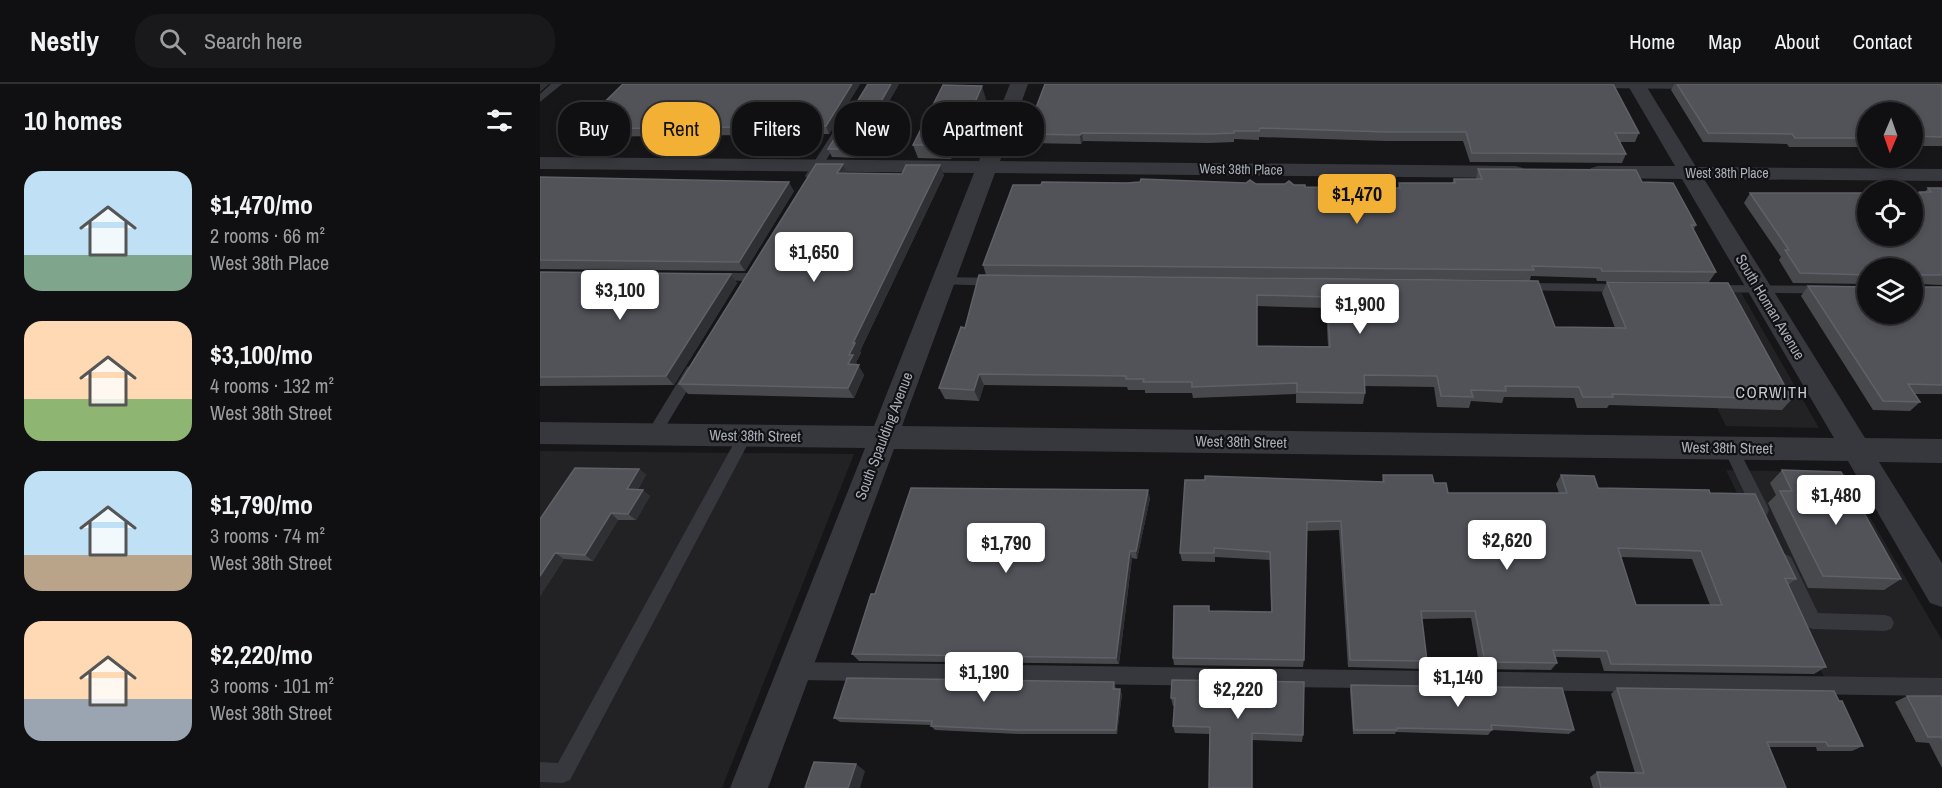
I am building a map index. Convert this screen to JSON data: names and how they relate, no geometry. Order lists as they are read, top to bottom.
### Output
{
  "streets": {
    "street": [
      "West 38th Place",
      "South Homan Avenue",
      "West 38th Street",
      "South Spaulding Avenue"
    ]
  },
  "crossings": [
    ["West 38th Place", "South Homan Avenue"],
    ["West 38th Place", "South Spaulding Avenue"],
    ["South Homan Avenue", "West 38th Street"],
    ["West 38th Street", "South Spaulding Avenue"]
  ],
  "districts": ["CORWITH"],
  "north": "bottom",
  "page": {
    "header": "Nestly",
    "search": "Search here",
    "nav": [
      "Home",
      "Map",
      "About",
      "Contact"
    ],
    "heading": "10 homes",
    "chip": [
      "Buy",
      "Rent",
      "Filters",
      "New",
      "Apartment"
    ],
    "list": [
      {
        "name": "$1,470/mo",
        "note": "2 rooms · 66 m² · West 38th Place"
      },
      {
        "name": "$3,100/mo",
        "note": "4 rooms · 132 m² · West 38th Street"
      },
      {
        "name": "$1,790/mo",
        "note": "3 rooms · 74 m² · West 38th Street"
      },
      {
        "name": "$2,220/mo",
        "note": "3 rooms · 101 m² · West 38th Street"
      }
    ],
    "price": [
      "$1,470",
      "$1,650",
      "$3,100",
      "$1,900",
      "$1,480",
      "$2,620",
      "$1,790",
      "$1,190",
      "$1,140",
      "$2,220"
    ]
  }
}
